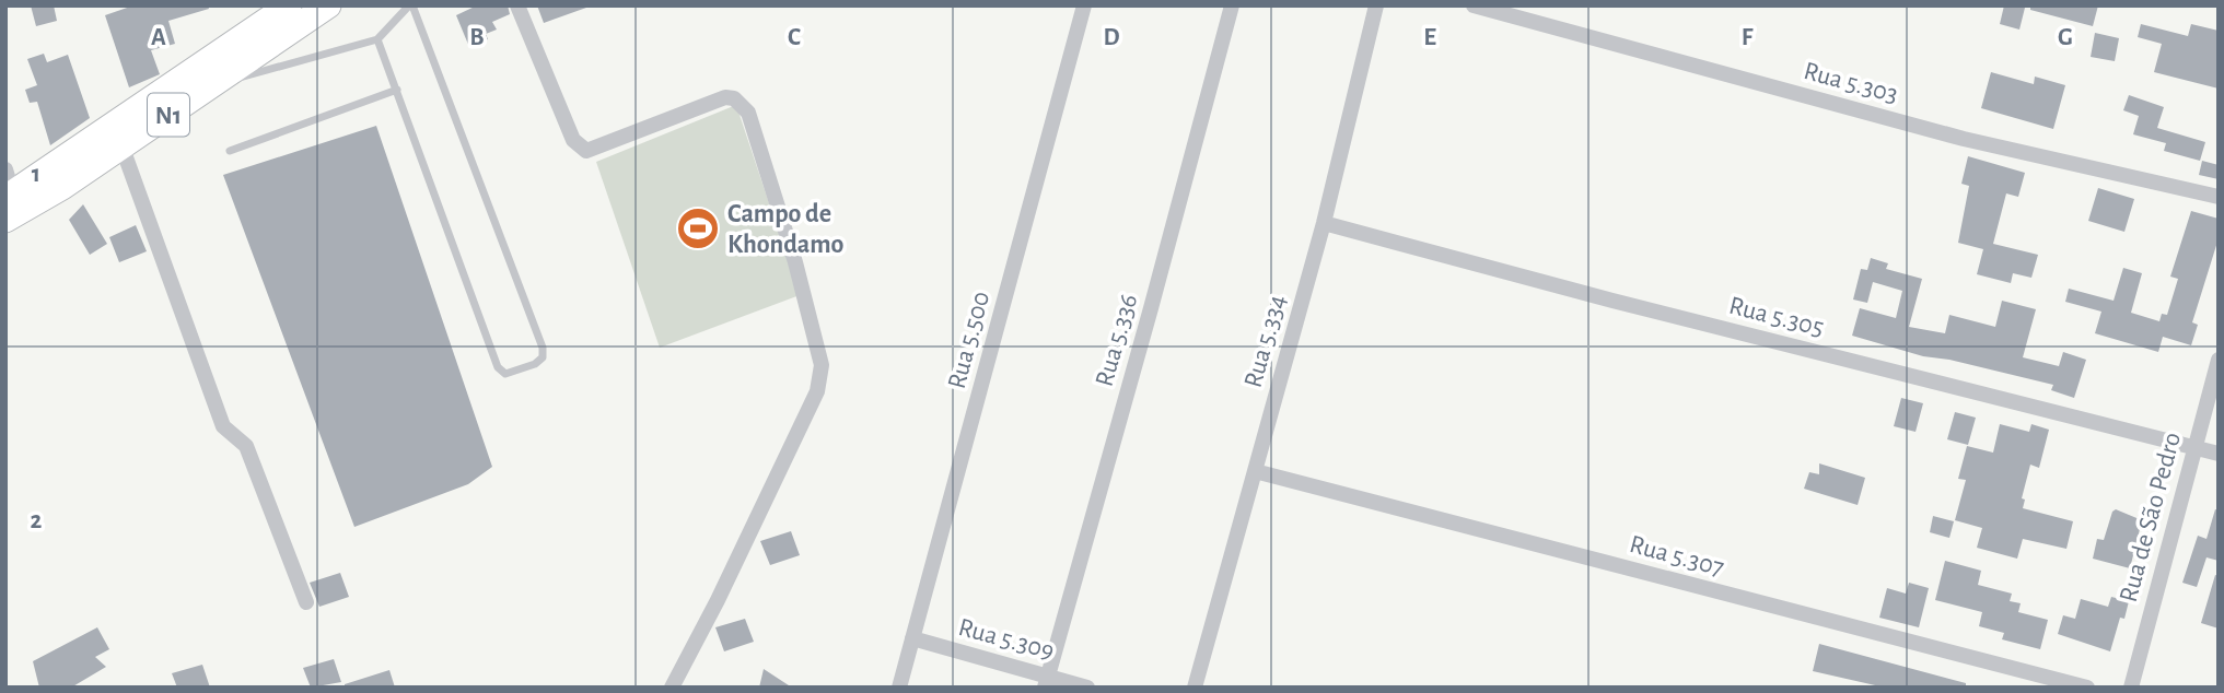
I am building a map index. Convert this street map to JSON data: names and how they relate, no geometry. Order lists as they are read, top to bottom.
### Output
{
  "streets": {
    "highway": ["N1"],
    "street": [
      "Rua 5.303",
      "Rua 5.305",
      "Rua 5.500",
      "Rua 5.336",
      "Rua 5.334",
      "Rua de São Pedro",
      "Rua 5.307",
      "Rua 5.309"
    ]
  },
  "crossings": [
    ["Rua 5.305", "Rua 5.334"],
    ["Rua 5.305", "Rua de São Pedro"],
    ["Rua 5.500", "Rua 5.309"],
    ["Rua 5.336", "Rua 5.309"],
    ["Rua 5.334", "Rua 5.307"]
  ],
  "places": {
    "sports": ["Campo de Khondamo"]
  },
  "grid": {
    "columns": [
      "A",
      "B",
      "C",
      "D",
      "E",
      "F",
      "G"
    ],
    "rows": ["1", "2"]
  }
}
